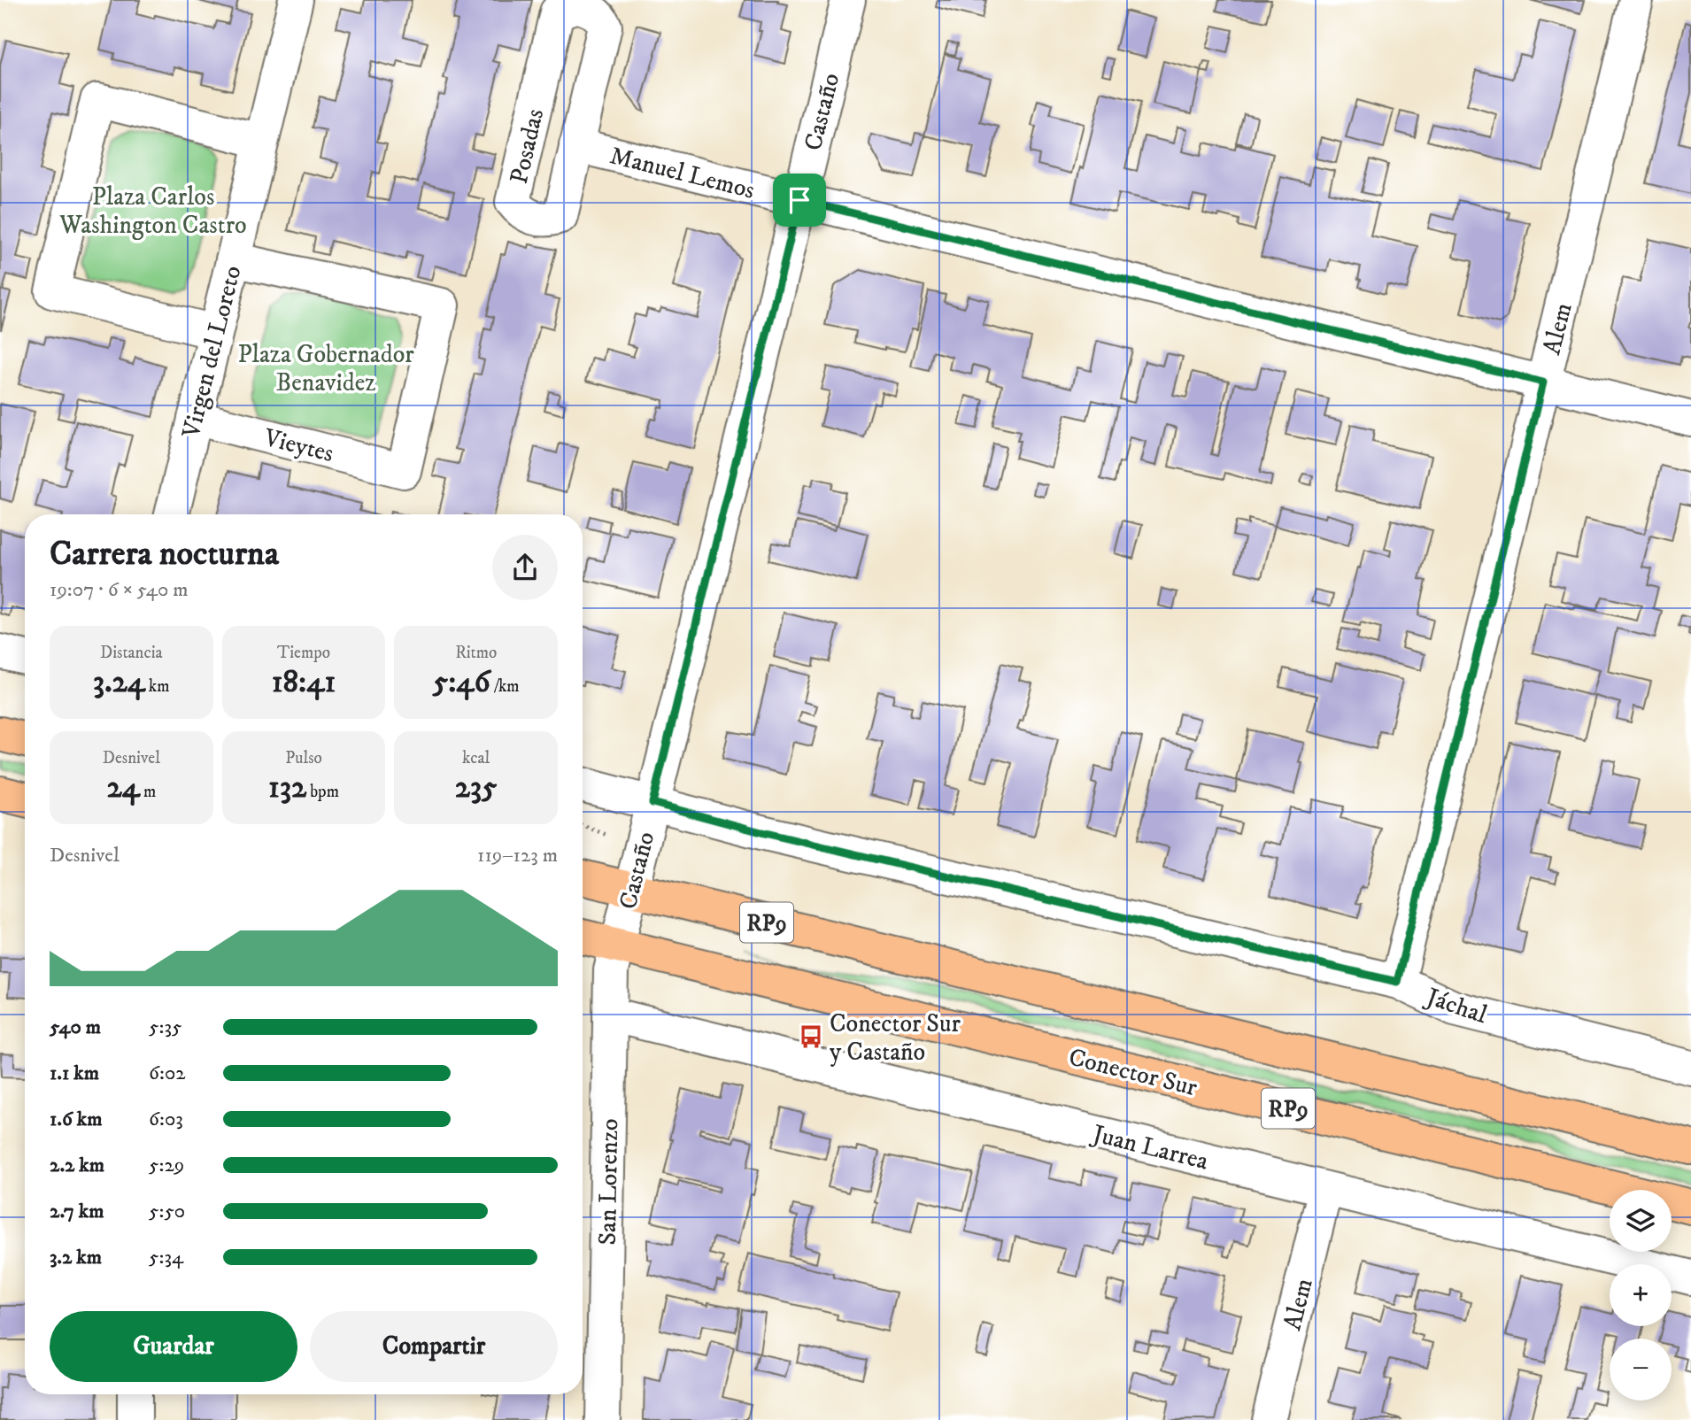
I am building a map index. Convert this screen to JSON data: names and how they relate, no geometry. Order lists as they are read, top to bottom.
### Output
{
  "streets": {
    "main road": ["RP9", "Conector Sur"],
    "street": [
      "Castaño",
      "Posadas",
      "Manuel Lemos",
      "Alem",
      "Virgen del Loreto",
      "Vieytes",
      "Jáchal",
      "Juan Larrea",
      "San Lorenzo"
    ]
  },
  "crossings": [
    ["Castaño", "Manuel Lemos"],
    ["Castaño", "RP9"],
    ["Castaño", "Jáchal"],
    ["Castaño", "Conector Sur"],
    ["Castaño", "San Lorenzo"],
    ["Posadas", "Manuel Lemos"],
    ["Manuel Lemos", "Alem"],
    ["Alem", "Jáchal"],
    ["Alem", "Juan Larrea"],
    ["Virgen del Loreto", "Vieytes"],
    ["Conector Sur", "San Lorenzo"],
    ["Juan Larrea", "San Lorenzo"]
  ],
  "parks": ["Plaza Carlos Washington Castro", "Plaza Gobernador Benavidez"],
  "places": {
    "bus stop": ["Conector Sur y Castaño"]
  },
  "page": {
    "heading": ["Carrera nocturna", "19:07 · 6 × 540 m"],
    "stats": [
      ["Distancia", "3.24 km"],
      ["Tiempo", "18:41"],
      ["Ritmo", "5:46 /km"],
      ["Desnivel", "24 m"],
      ["Pulso", "132 bpm"],
      ["kcal", "235"]
    ],
    "chart": ["Desnivel", "119–123 m"],
    "list": [
      {
        "name": "540 m",
        "note": "5:35"
      },
      {
        "name": "1.1 km",
        "note": "6:02"
      },
      {
        "name": "1.6 km",
        "note": "6:03"
      },
      {
        "name": "2.2 km",
        "note": "5:29"
      },
      {
        "name": "2.7 km",
        "note": "5:50"
      },
      {
        "name": "3.2 km",
        "note": "5:34"
      }
    ],
    "map_buttons": ["+", "−"],
    "buttons": ["Guardar", "Compartir"]
  }
}
